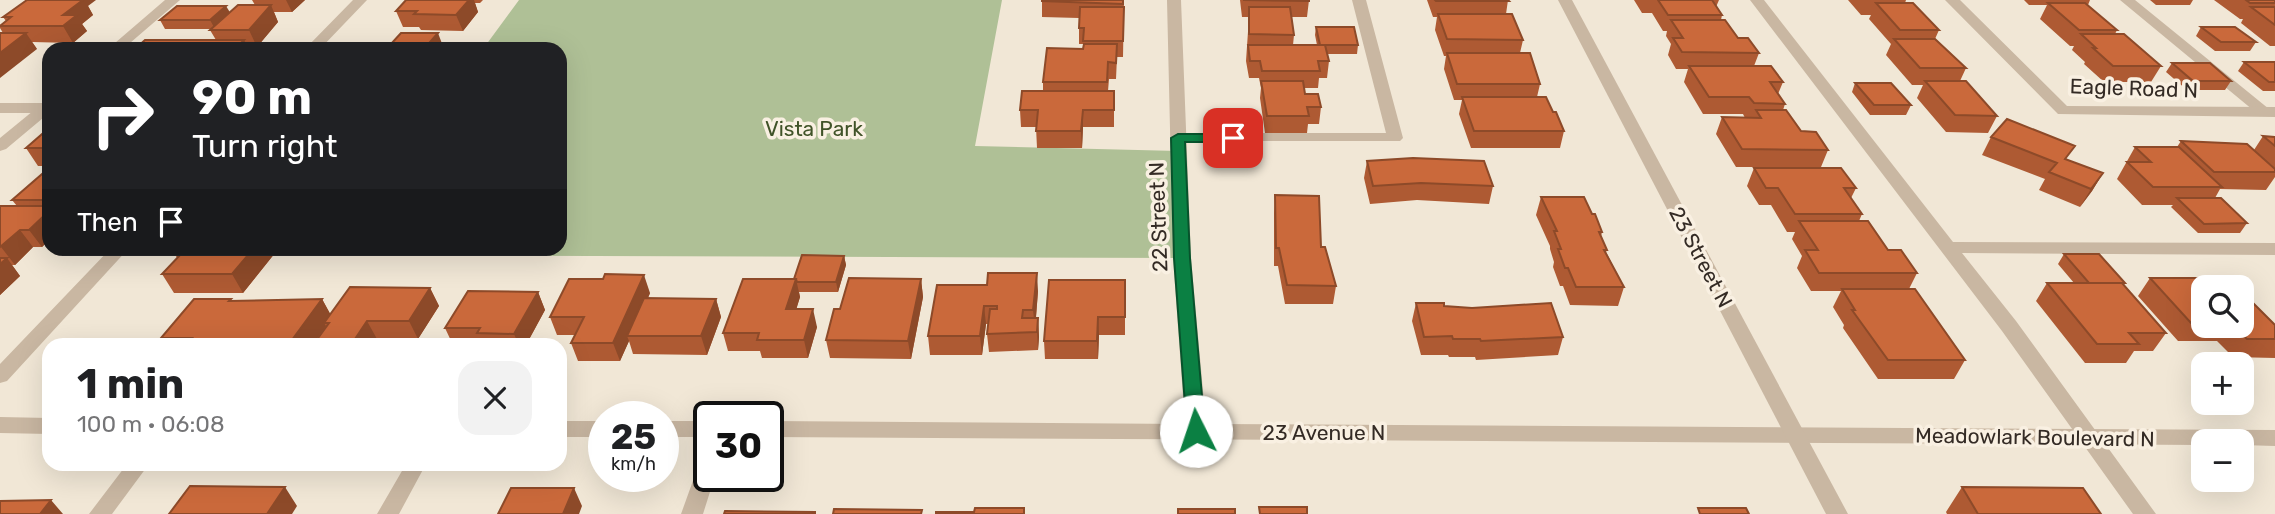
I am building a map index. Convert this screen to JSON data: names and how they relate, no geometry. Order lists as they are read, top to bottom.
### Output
{
  "streets": {
    "street": [
      "Eagle Road N",
      "22 Street N",
      "23 Street N",
      "23 Avenue N",
      "Meadowlark Boulevard N"
    ]
  },
  "crossings": [
    ["22 Street N", "23 Avenue N"],
    ["23 Street N", "23 Avenue N"],
    ["23 Street N", "Meadowlark Boulevard N"],
    ["23 Avenue N", "Meadowlark Boulevard N"]
  ],
  "parks": ["Vista Park"],
  "page": {
    "turn": ["90 m", "Turn right"],
    "then": "Then",
    "map_buttons": ["+", "−"],
    "heading": ["1 min", "100 m · 06:08"],
    "speed": "25 km/h",
    "limit": "30"
  }
}
